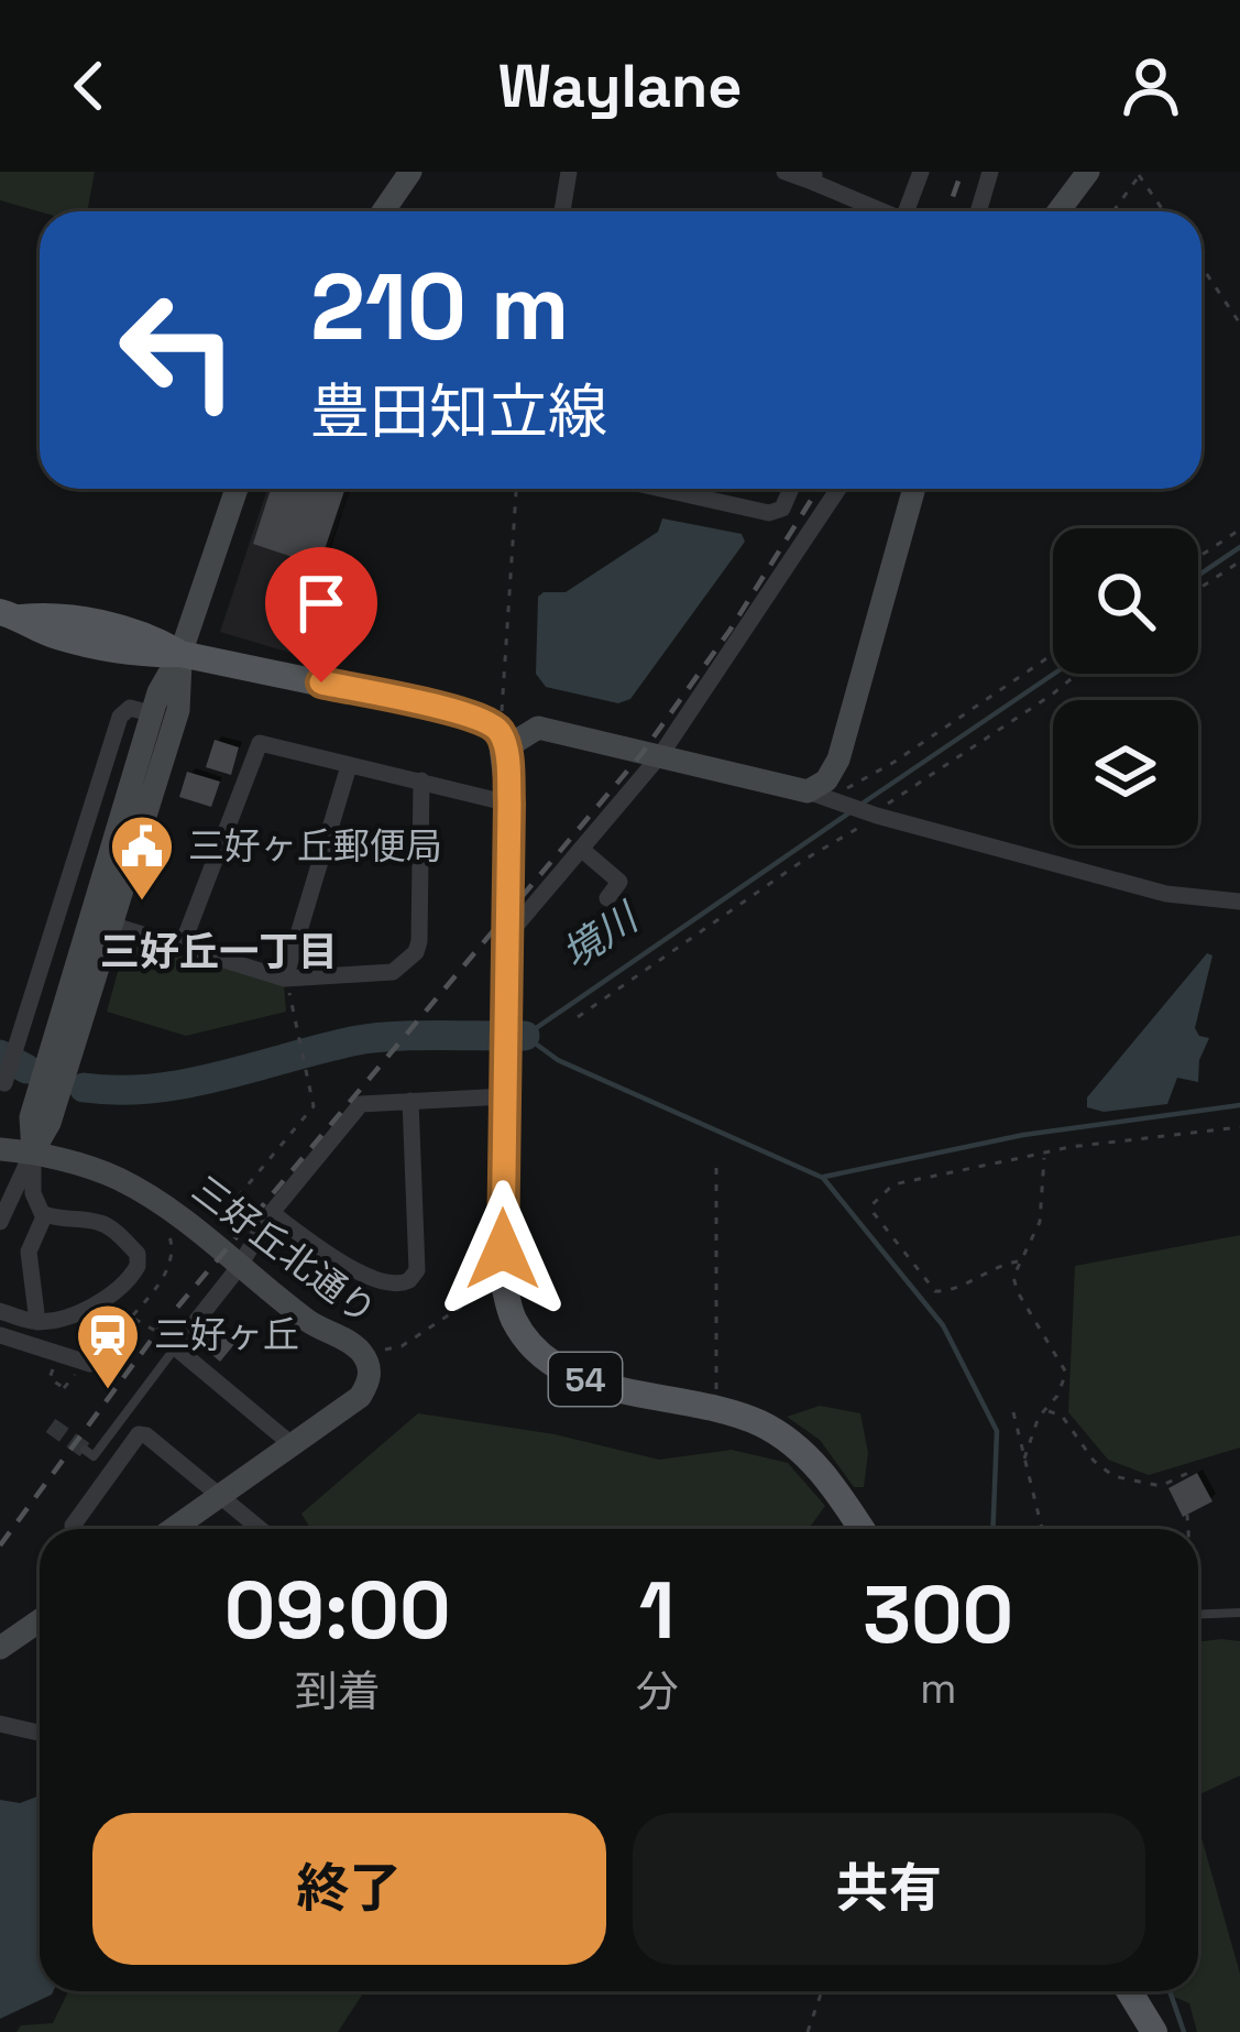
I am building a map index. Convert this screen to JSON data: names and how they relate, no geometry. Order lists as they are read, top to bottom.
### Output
{
  "streets": {
    "main road": ["54"],
    "street": ["三好丘北通り"]
  },
  "districts": ["三好丘一丁目"],
  "water": ["境川"],
  "places": {
    "public building": ["三好ヶ丘郵便局"],
    "station": ["三好ヶ丘"]
  },
  "page": {
    "header": "Waylane",
    "turn": ["210 m", "豊田知立線"],
    "eta": [
      "09:00",
      "到着",
      "1",
      "分",
      "300",
      "m"
    ],
    "buttons": ["終了", "共有"]
  }
}
